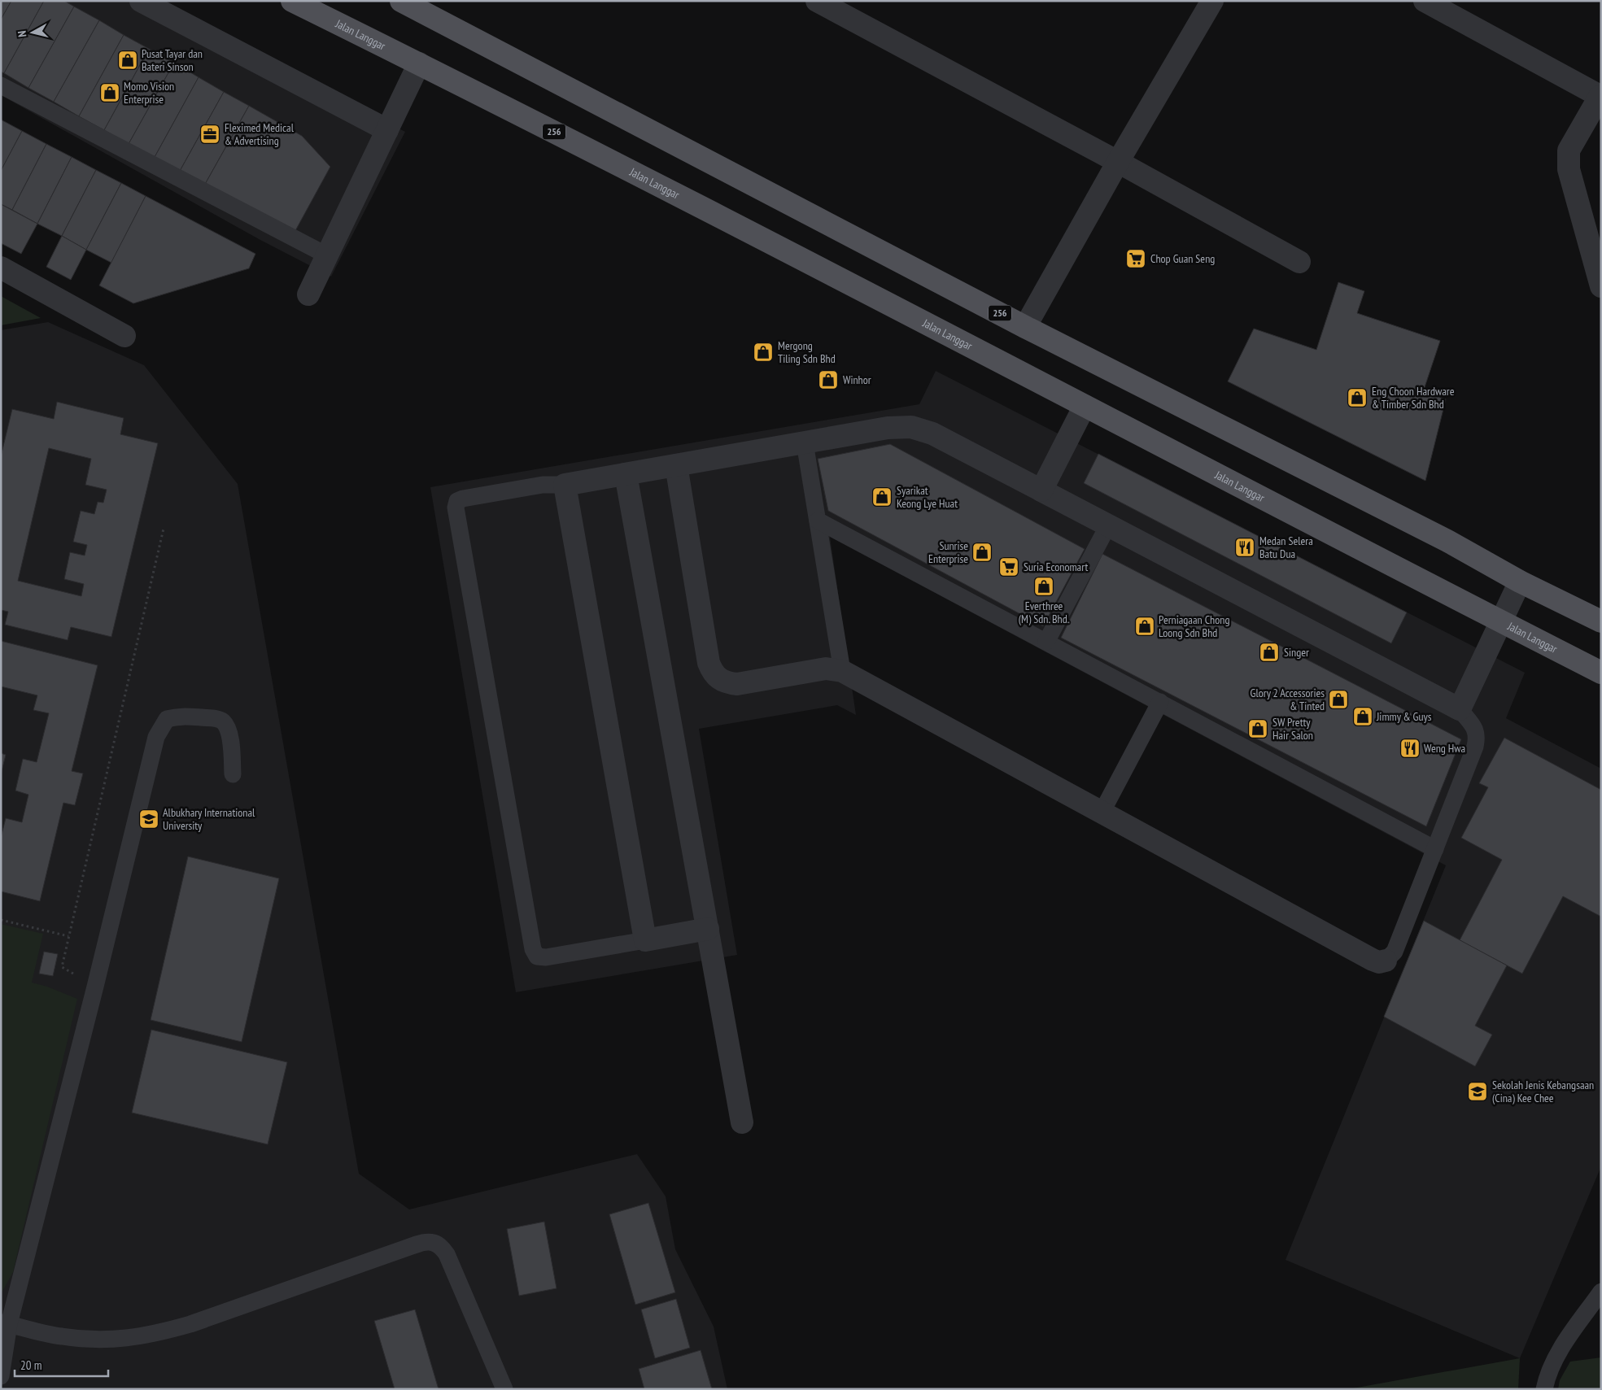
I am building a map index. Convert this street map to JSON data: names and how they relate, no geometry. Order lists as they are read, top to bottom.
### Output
{
  "streets": {
    "main road": ["Jalan Langgar", "256"]
  },
  "places": {
    "shop": [
      "Pusat Tayar dan Bateri Sinson",
      "Momo Vision Enterprise",
      "Mergong Tiling Sdn Bhd",
      "Winhor",
      "Eng Choon Hardware & Timber Sdn Bhd",
      "Syarikat Keong Lye Huat",
      "Sunrise Enterprise",
      "Everthree (M) Sdn. Bhd.",
      "Perniagaan Chong Loong Sdn Bhd",
      "Singer",
      "Glory 2 Accessories & Tinted",
      "Jimmy & Guys",
      "SW Pretty Hair Salon"
    ],
    "office": ["Fleximed Medical & Advertising"],
    "supermarket": ["Chop Guan Seng", "Suria Economart"],
    "restaurant": ["Medan Selera Batu Dua", "Weng Hwa"],
    "school or university": ["Albukhary International University", "Sekolah Jenis Kebangsaan (Cina) Kee Chee"]
  },
  "scale_bar": "20 m",
  "north": "left"
}
